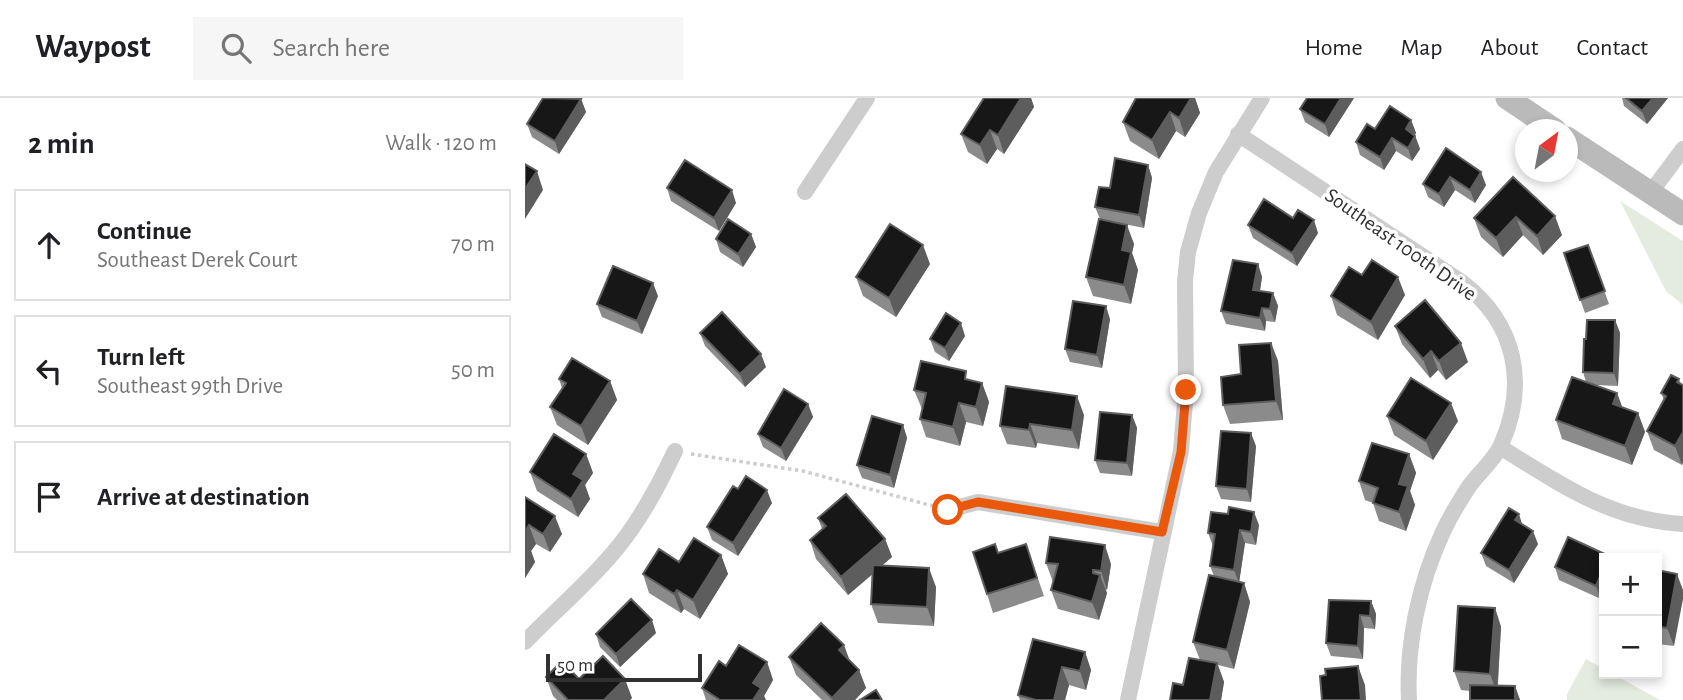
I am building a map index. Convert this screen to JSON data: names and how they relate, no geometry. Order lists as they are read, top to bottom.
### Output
{
  "streets": {
    "street": ["Southeast 100th Drive"]
  },
  "scale_bar": "50 m",
  "north": "top right",
  "page": {
    "header": "Waypost",
    "search": "Search here",
    "nav": [
      "Home",
      "Map",
      "About",
      "Contact"
    ],
    "heading": ["2 min", "Walk · 120 m"],
    "list": [
      ["Continue", "Southeast Derek Court", "70 m"],
      ["Turn left", "Southeast 99th Drive", "50 m"],
      "Arrive at destination"
    ],
    "map_buttons": ["+", "−"],
    "scale": "50 m"
  }
}
